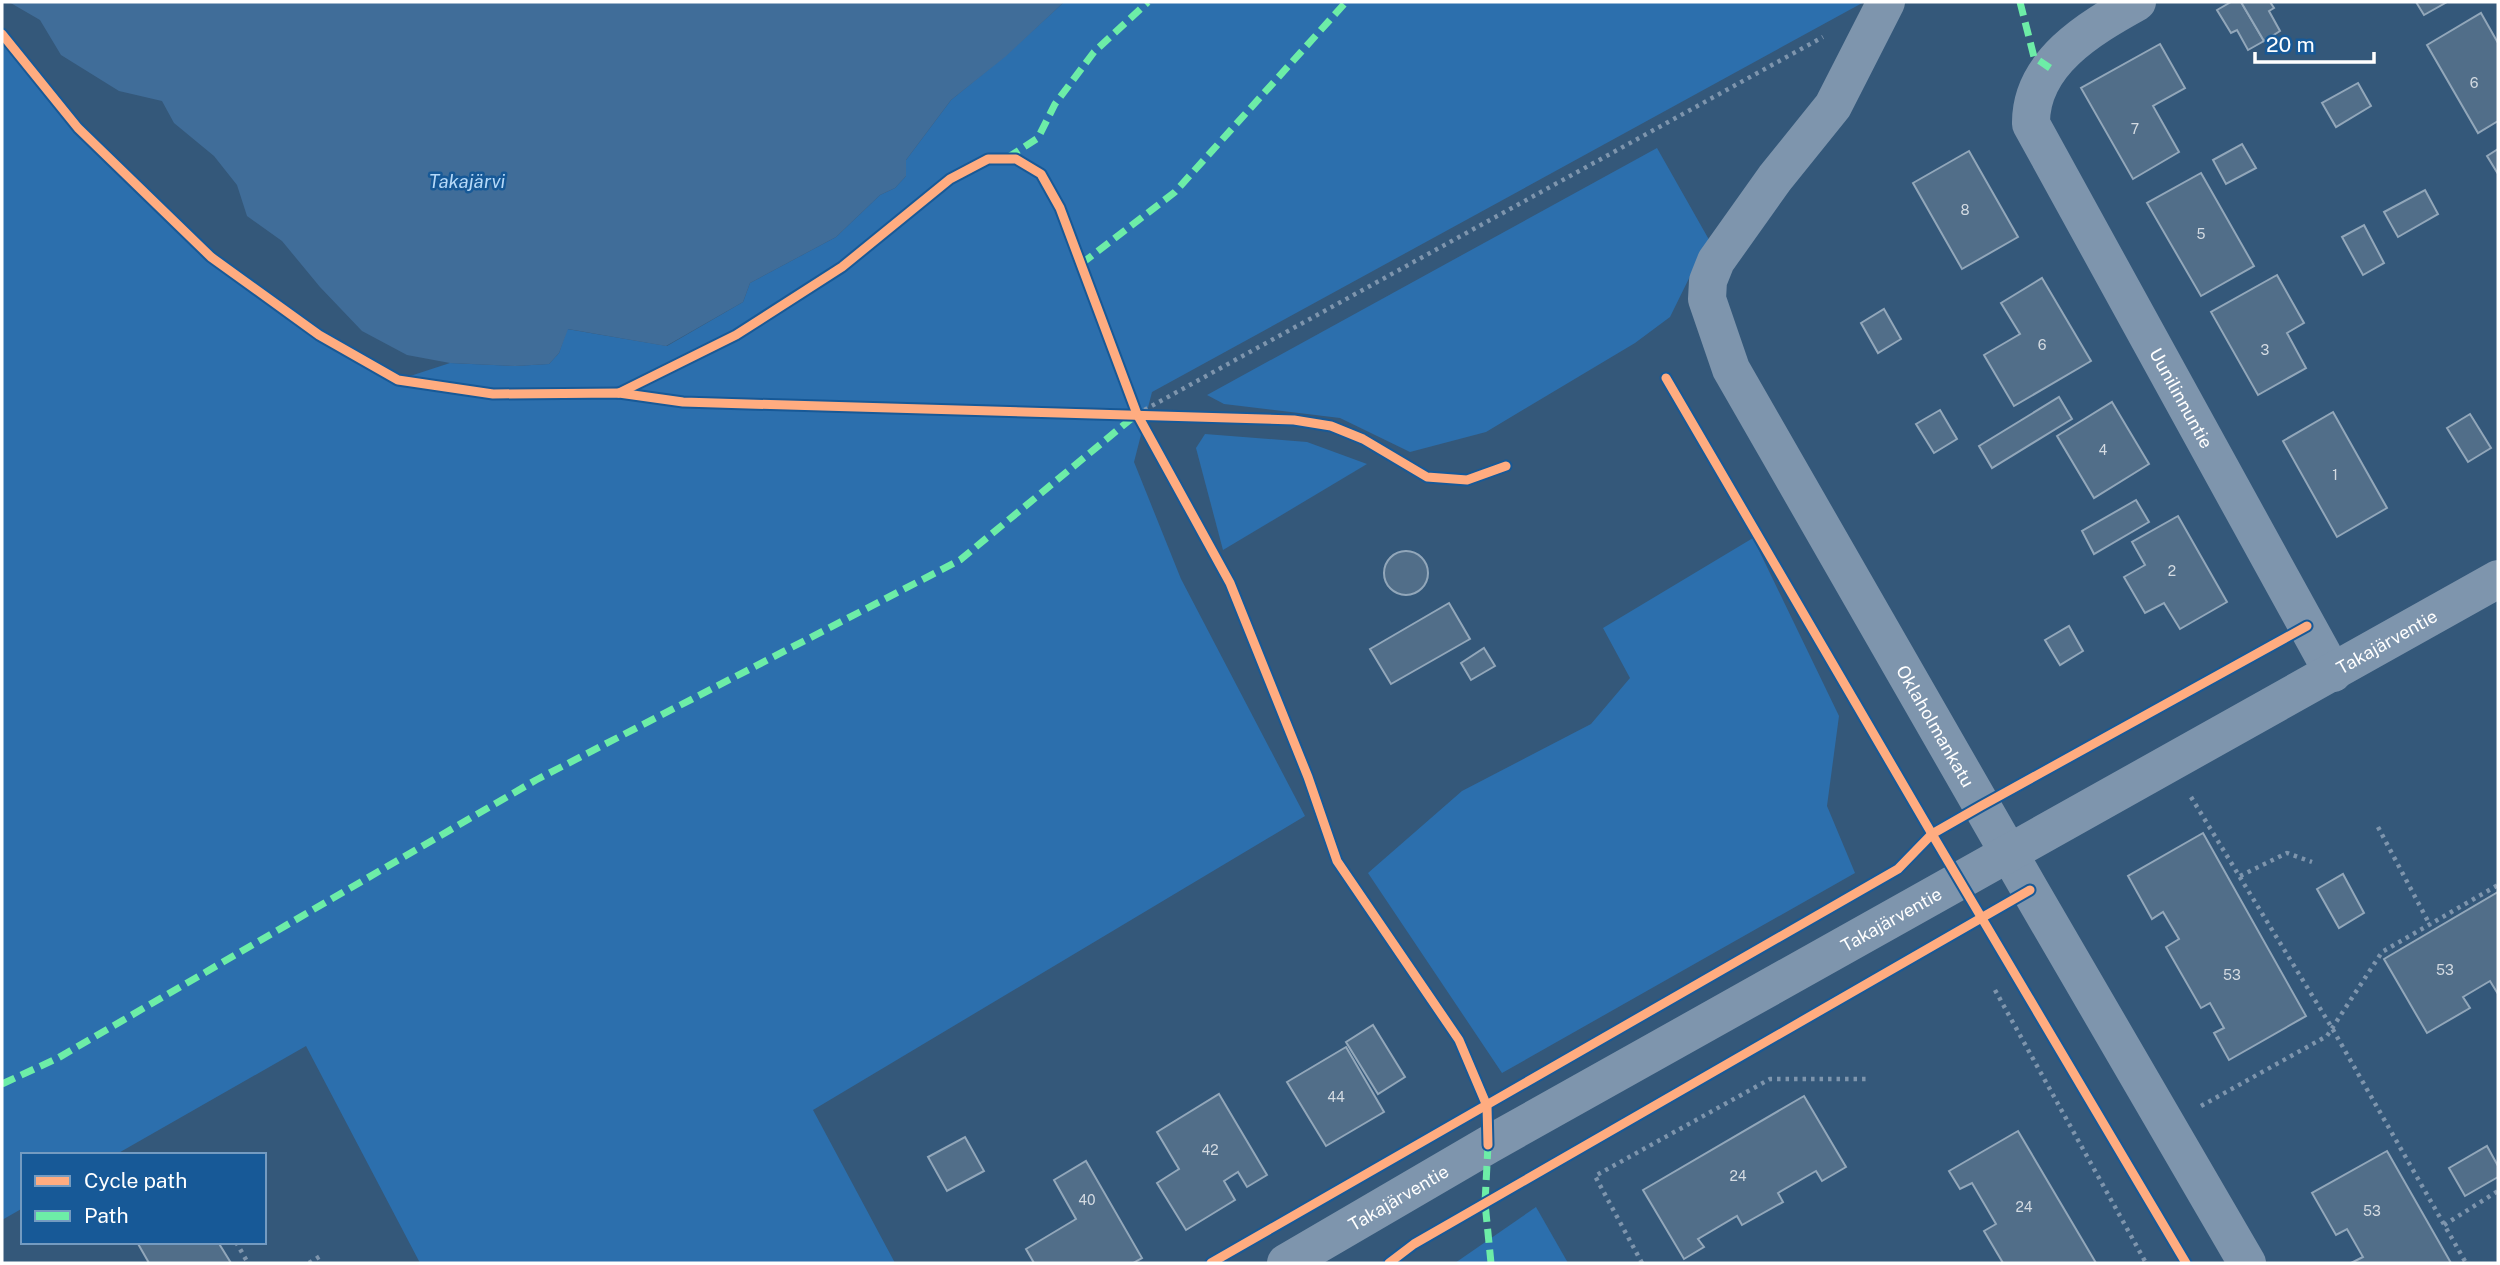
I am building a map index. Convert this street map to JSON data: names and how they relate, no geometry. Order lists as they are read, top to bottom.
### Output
{
  "streets": {
    "street": ["Uunilinnuntie", "Takajärventie", "Oklaholmankatu"]
  },
  "crossings": [
    ["Uunilinnuntie", "Takajärventie"],
    ["Takajärventie", "Oklaholmankatu"]
  ],
  "water": ["Takajärvi"],
  "house_numbers": [
    "6",
    "7",
    "8",
    "5",
    "6",
    "3",
    "4",
    "1",
    "2",
    "53",
    "53",
    "44",
    "42",
    "24",
    "40",
    "24",
    "53"
  ],
  "legend": ["Cycle path", "Path"],
  "scale_bar": "20 m"
}
